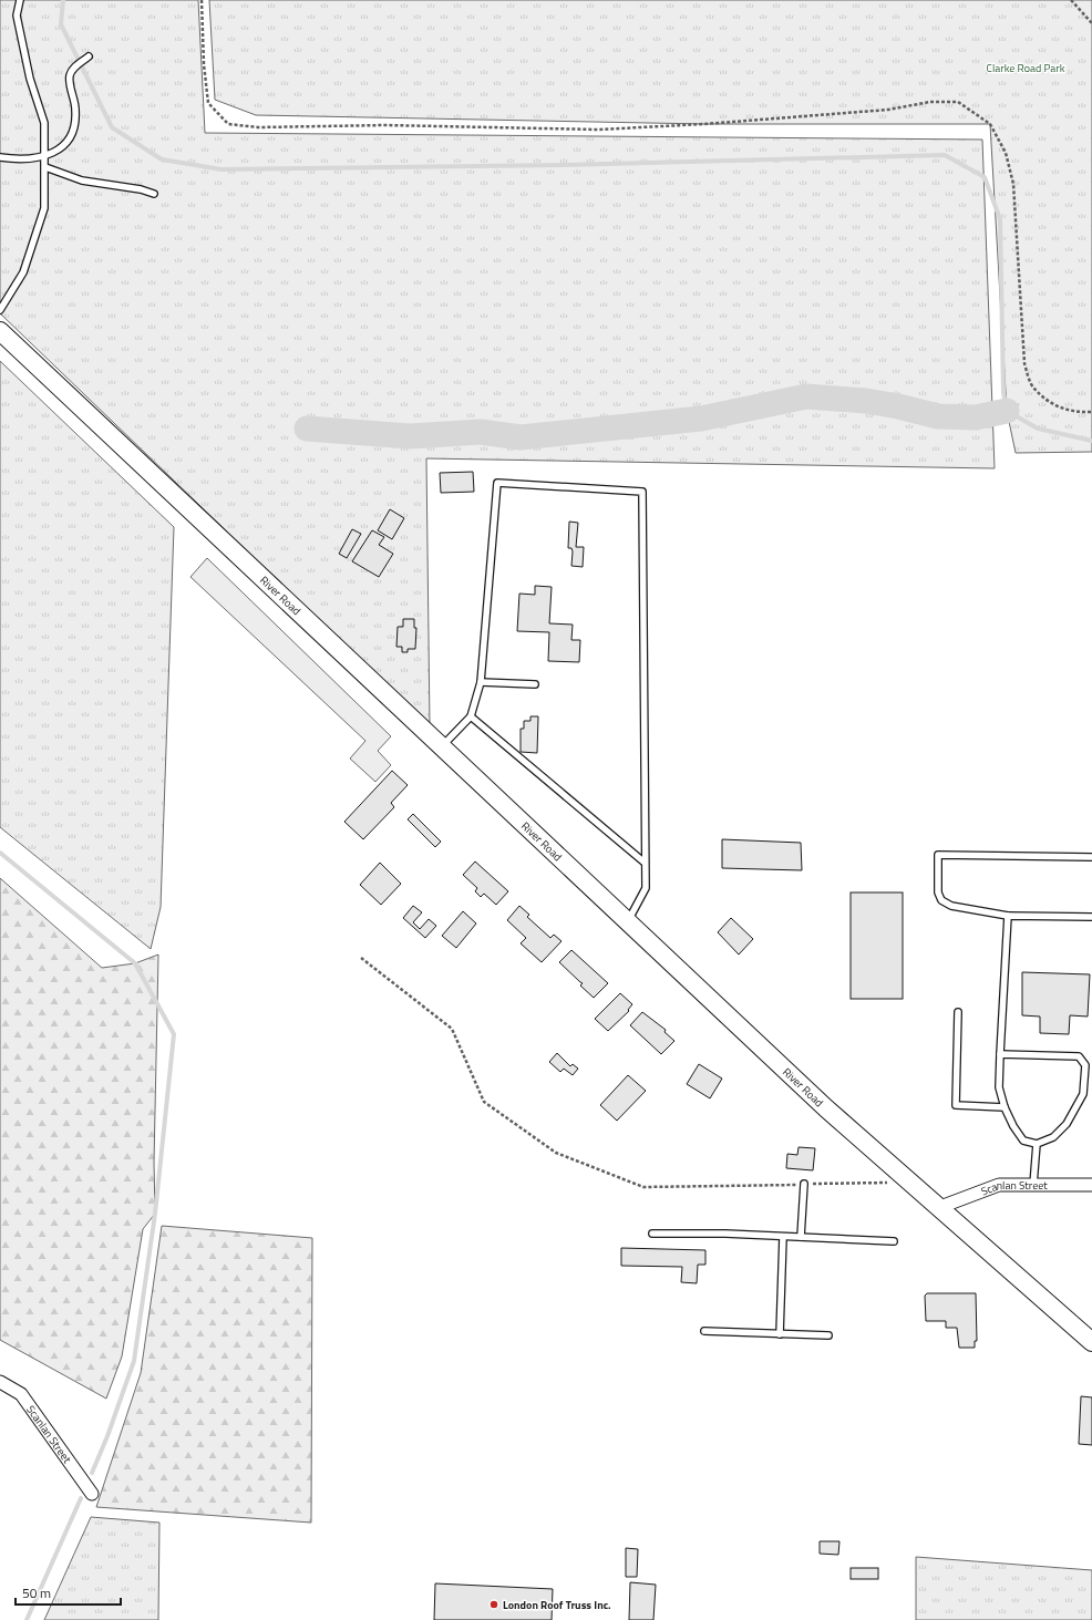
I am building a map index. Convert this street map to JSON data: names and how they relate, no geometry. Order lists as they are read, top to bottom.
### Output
{
  "streets": {
    "street": ["River Road", "Scanlan Street"]
  },
  "crossings": [
    ["River Road", "Scanlan Street"]
  ],
  "parks": ["Clarke Road Park"],
  "places": ["London Roof Truss Inc."],
  "scale_bar": "50 m"
}
